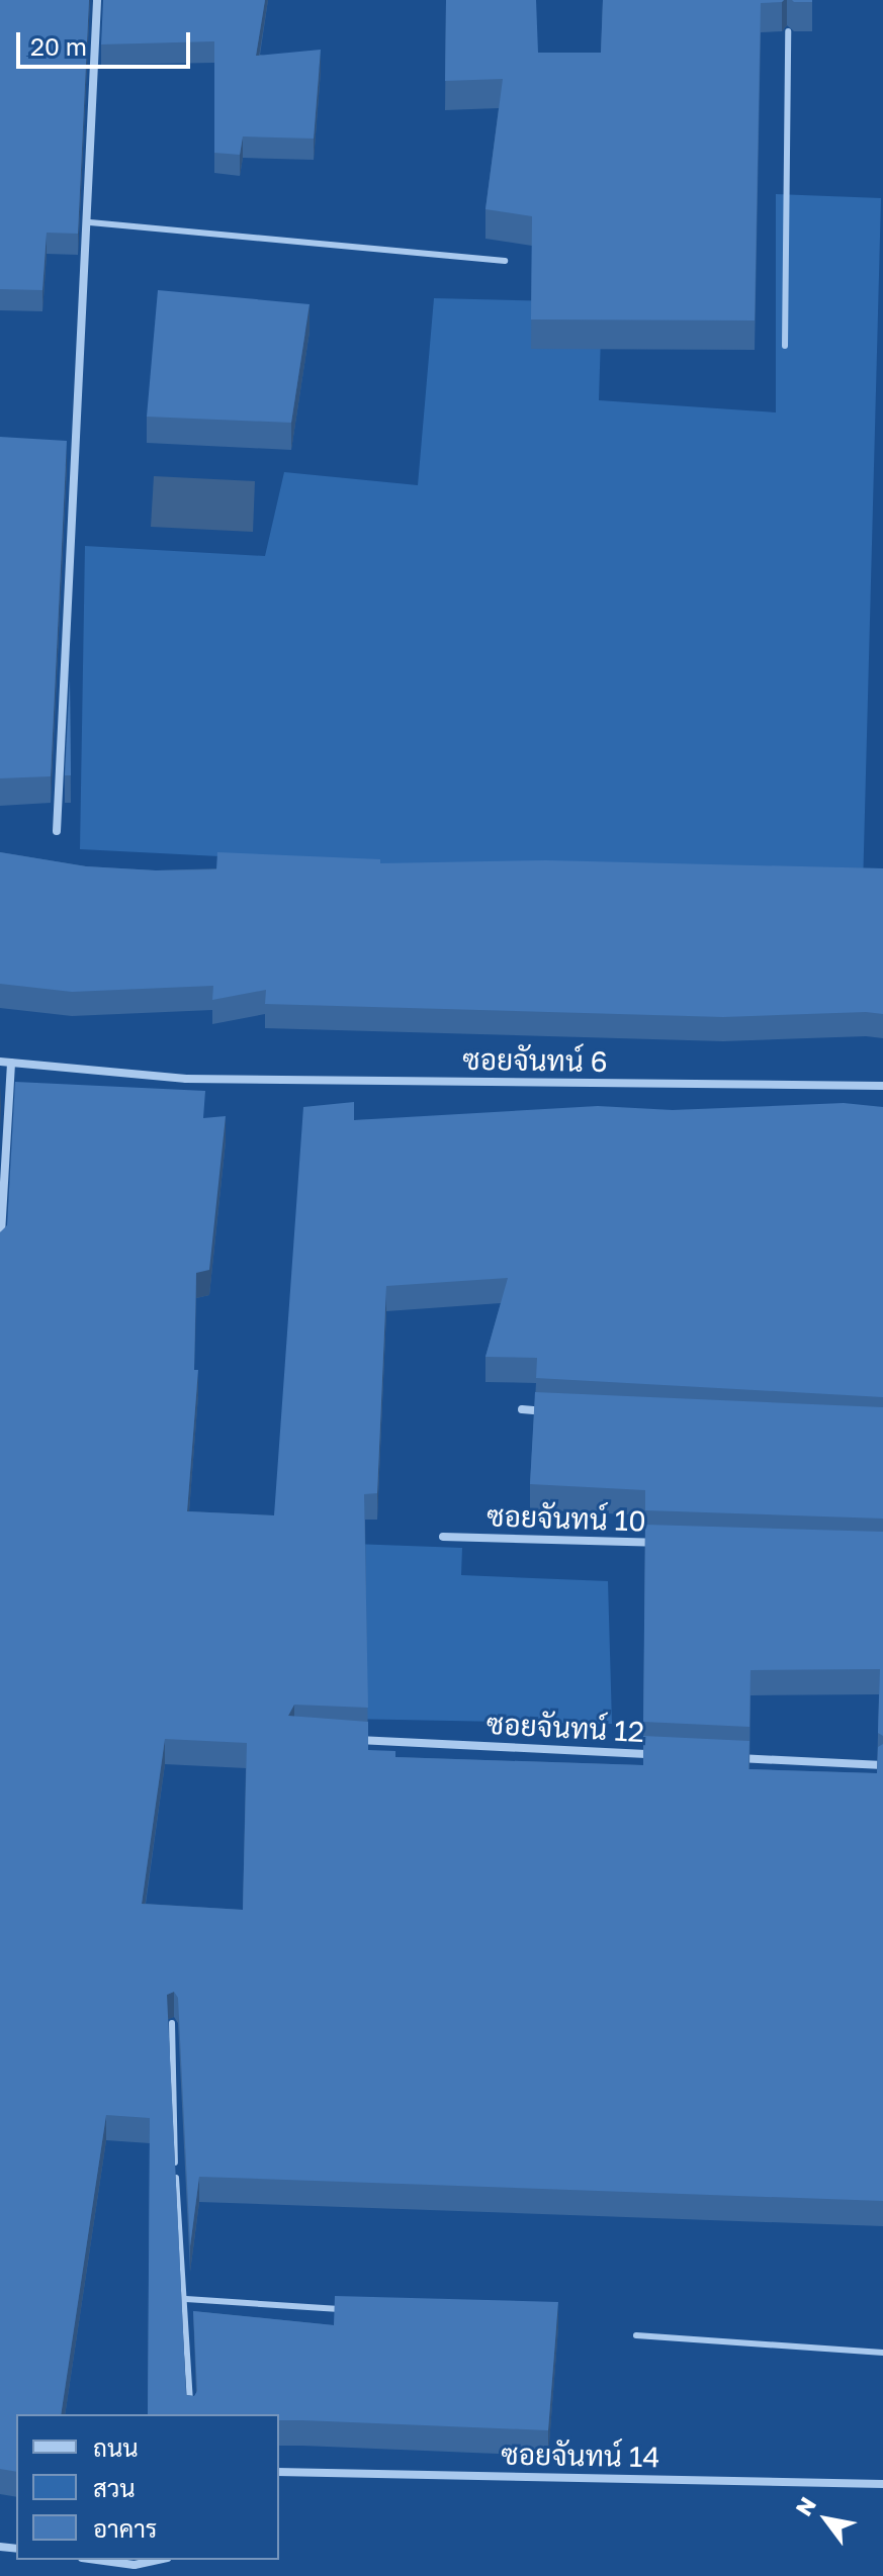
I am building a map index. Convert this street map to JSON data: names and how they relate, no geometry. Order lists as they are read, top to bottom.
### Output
{
  "streets": {
    "street": [
      "ซอยจันทน์ 6",
      "ซอยจันทน์ 10",
      "ซอยจันทน์ 12",
      "ซอยจันทน์ 14"
    ]
  },
  "legend": ["ถนน", "สวน", "อาคาร"],
  "scale_bar": "20 m",
  "north": "top left"
}
